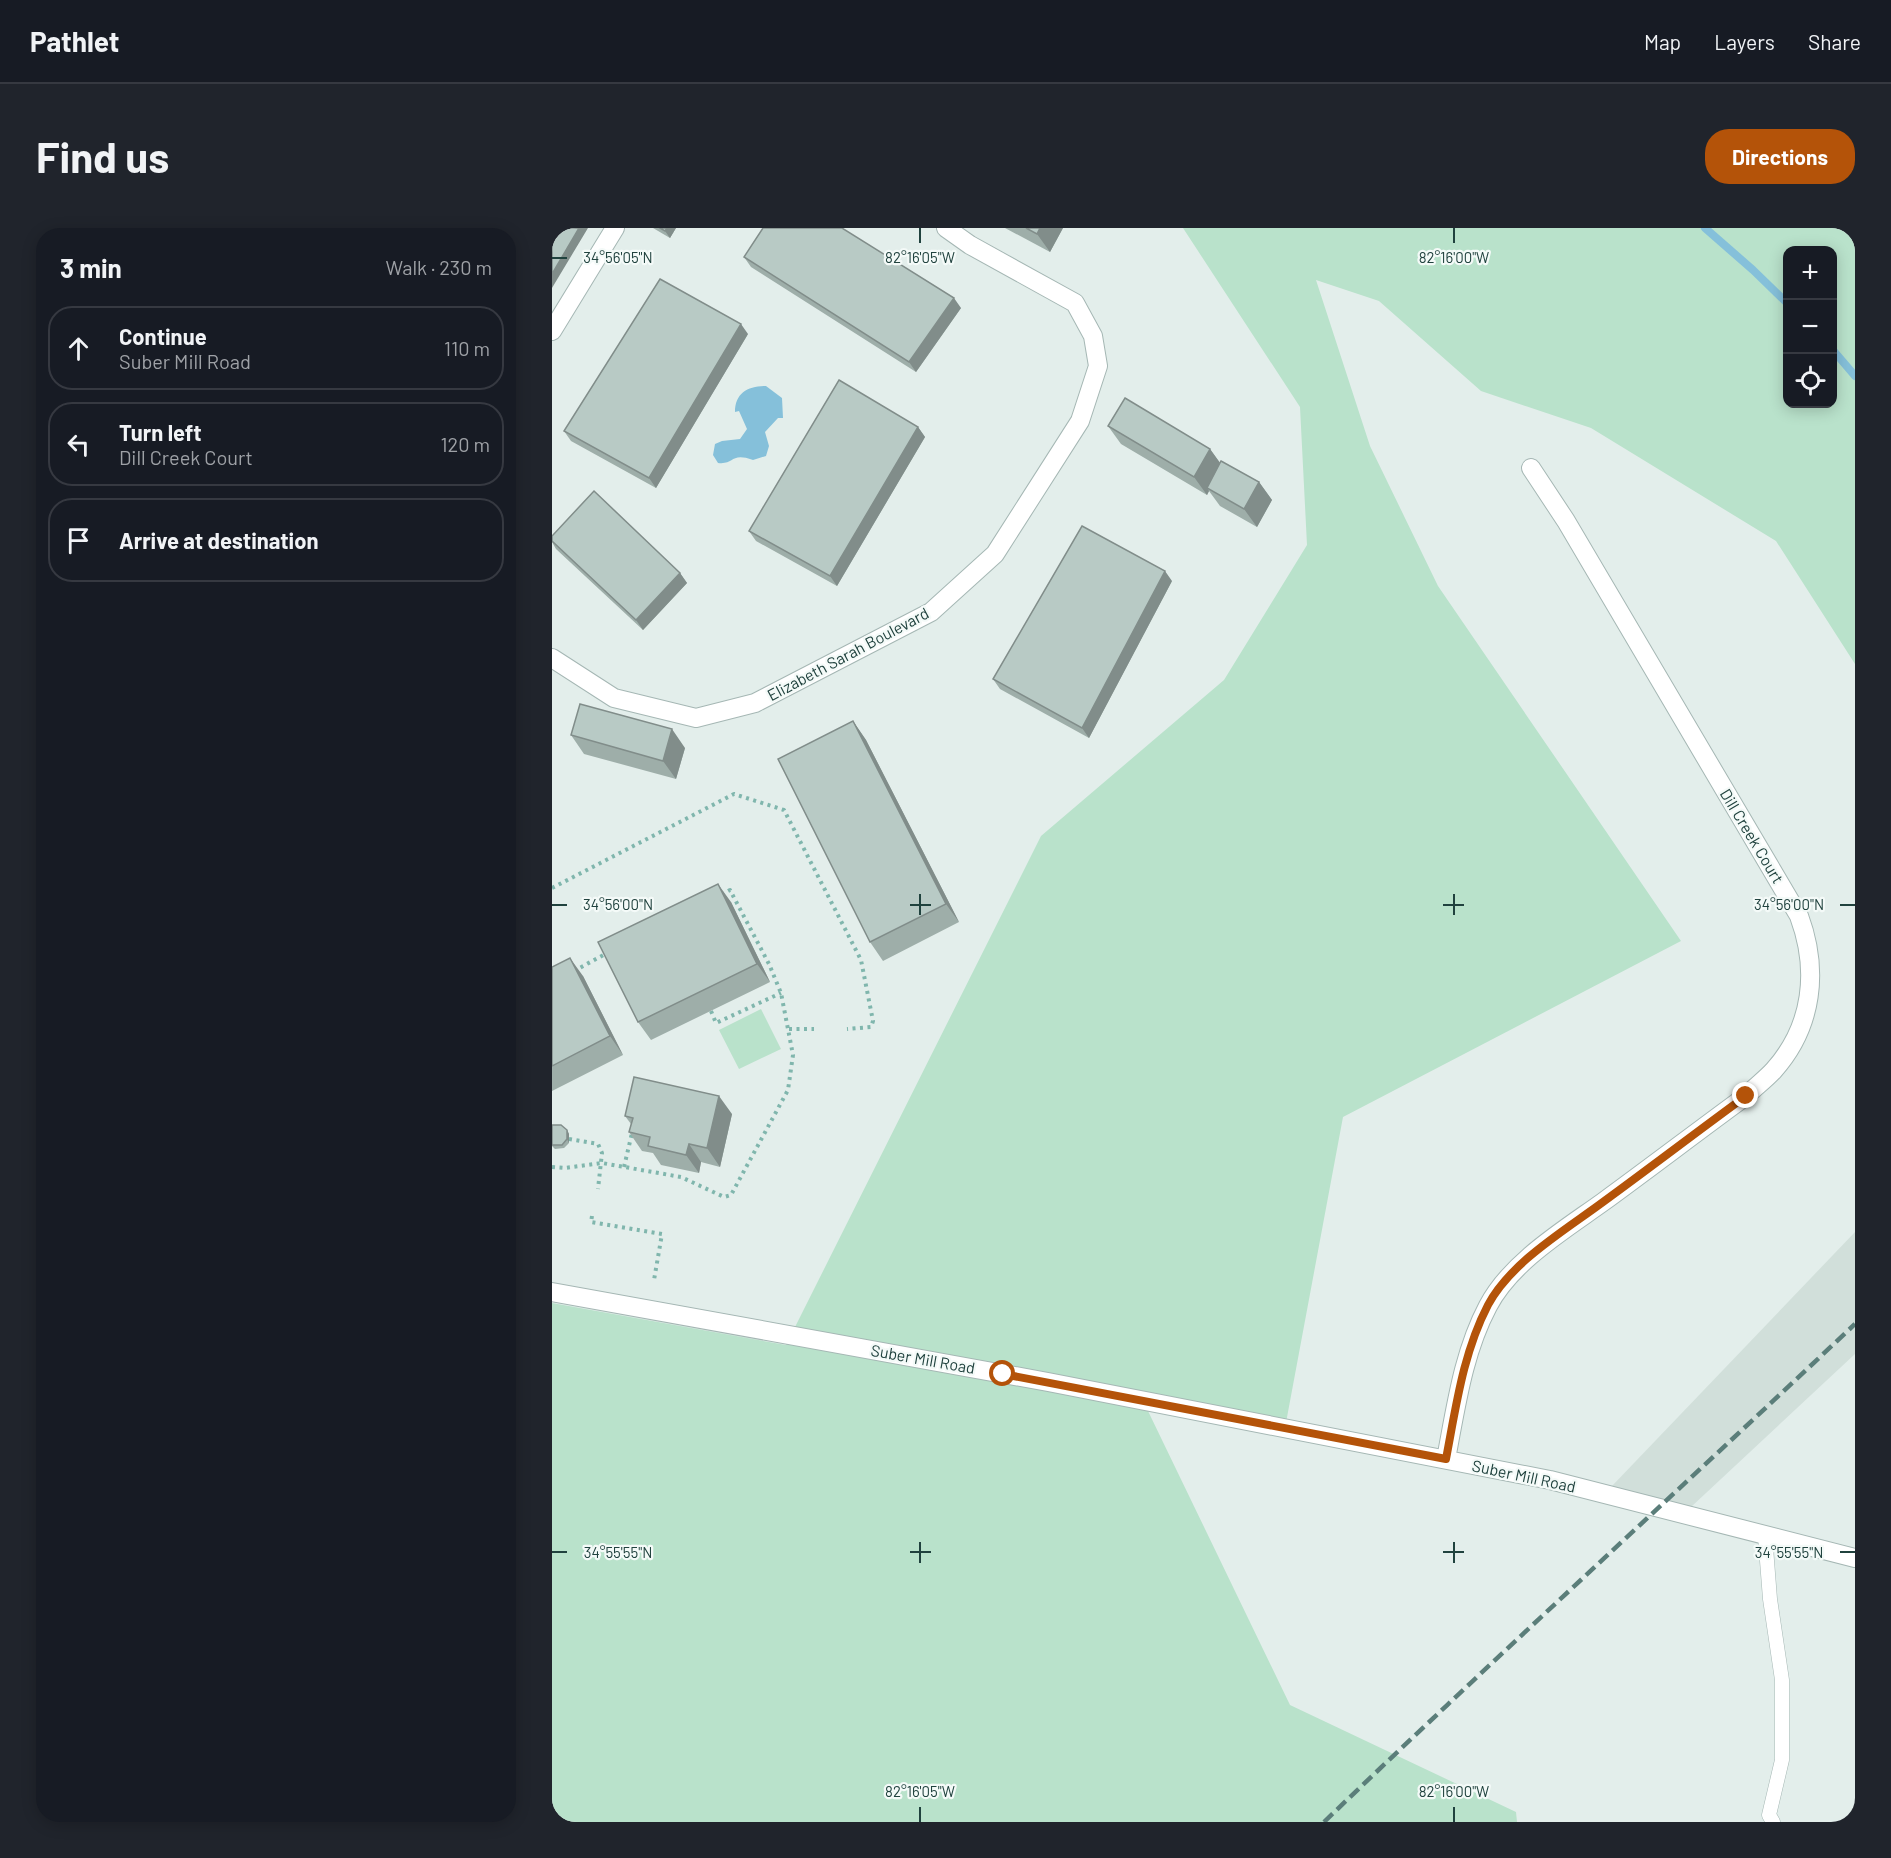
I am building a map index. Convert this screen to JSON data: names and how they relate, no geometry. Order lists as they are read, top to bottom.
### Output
{
  "streets": {
    "street": ["Elizabeth Sarah Boulevard", "Dill Creek Court", "Suber Mill Road"]
  },
  "crossings": [
    ["Dill Creek Court", "Suber Mill Road"]
  ],
  "page": {
    "header": "Pathlet",
    "nav": ["Map", "Layers", "Share"],
    "buttons": "Directions",
    "title": "Find us",
    "heading": ["3 min", "Walk · 230 m"],
    "map_buttons": ["+", "−"],
    "list": [
      ["Continue", "Suber Mill Road", "110 m"],
      ["Turn left", "Dill Creek Court", "120 m"],
      "Arrive at destination"
    ]
  },
  "coordinates": [
    "34°56'05\"N",
    "82°16'05\"W",
    "82°16'00\"W",
    "34°56'00\"N",
    "34°55'55\"N"
  ]
}
